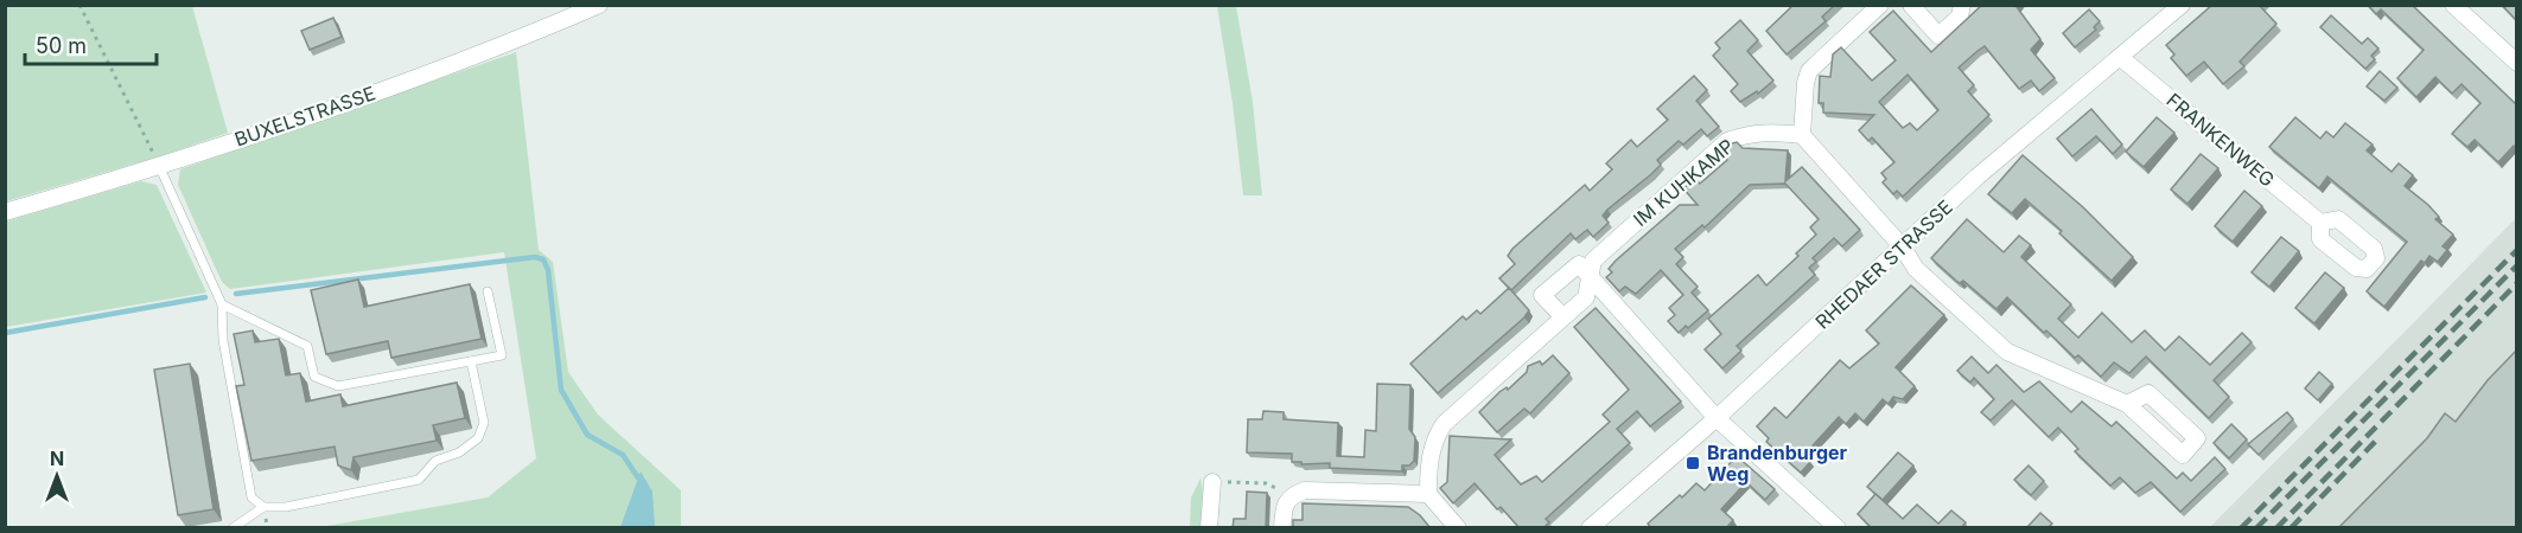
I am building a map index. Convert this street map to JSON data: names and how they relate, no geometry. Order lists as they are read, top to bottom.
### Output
{
  "streets": {
    "street": [
      "BUXELSTRASSE",
      "FRANKENWEG",
      "IM KUHKAMP",
      "RHEDAER STRASSE"
    ]
  },
  "crossings": [
    ["FRANKENWEG", "RHEDAER STRASSE"]
  ],
  "places": {
    "transit": ["Brandenburger Weg"]
  },
  "scale_bar": "50 m",
  "north": "top"
}
